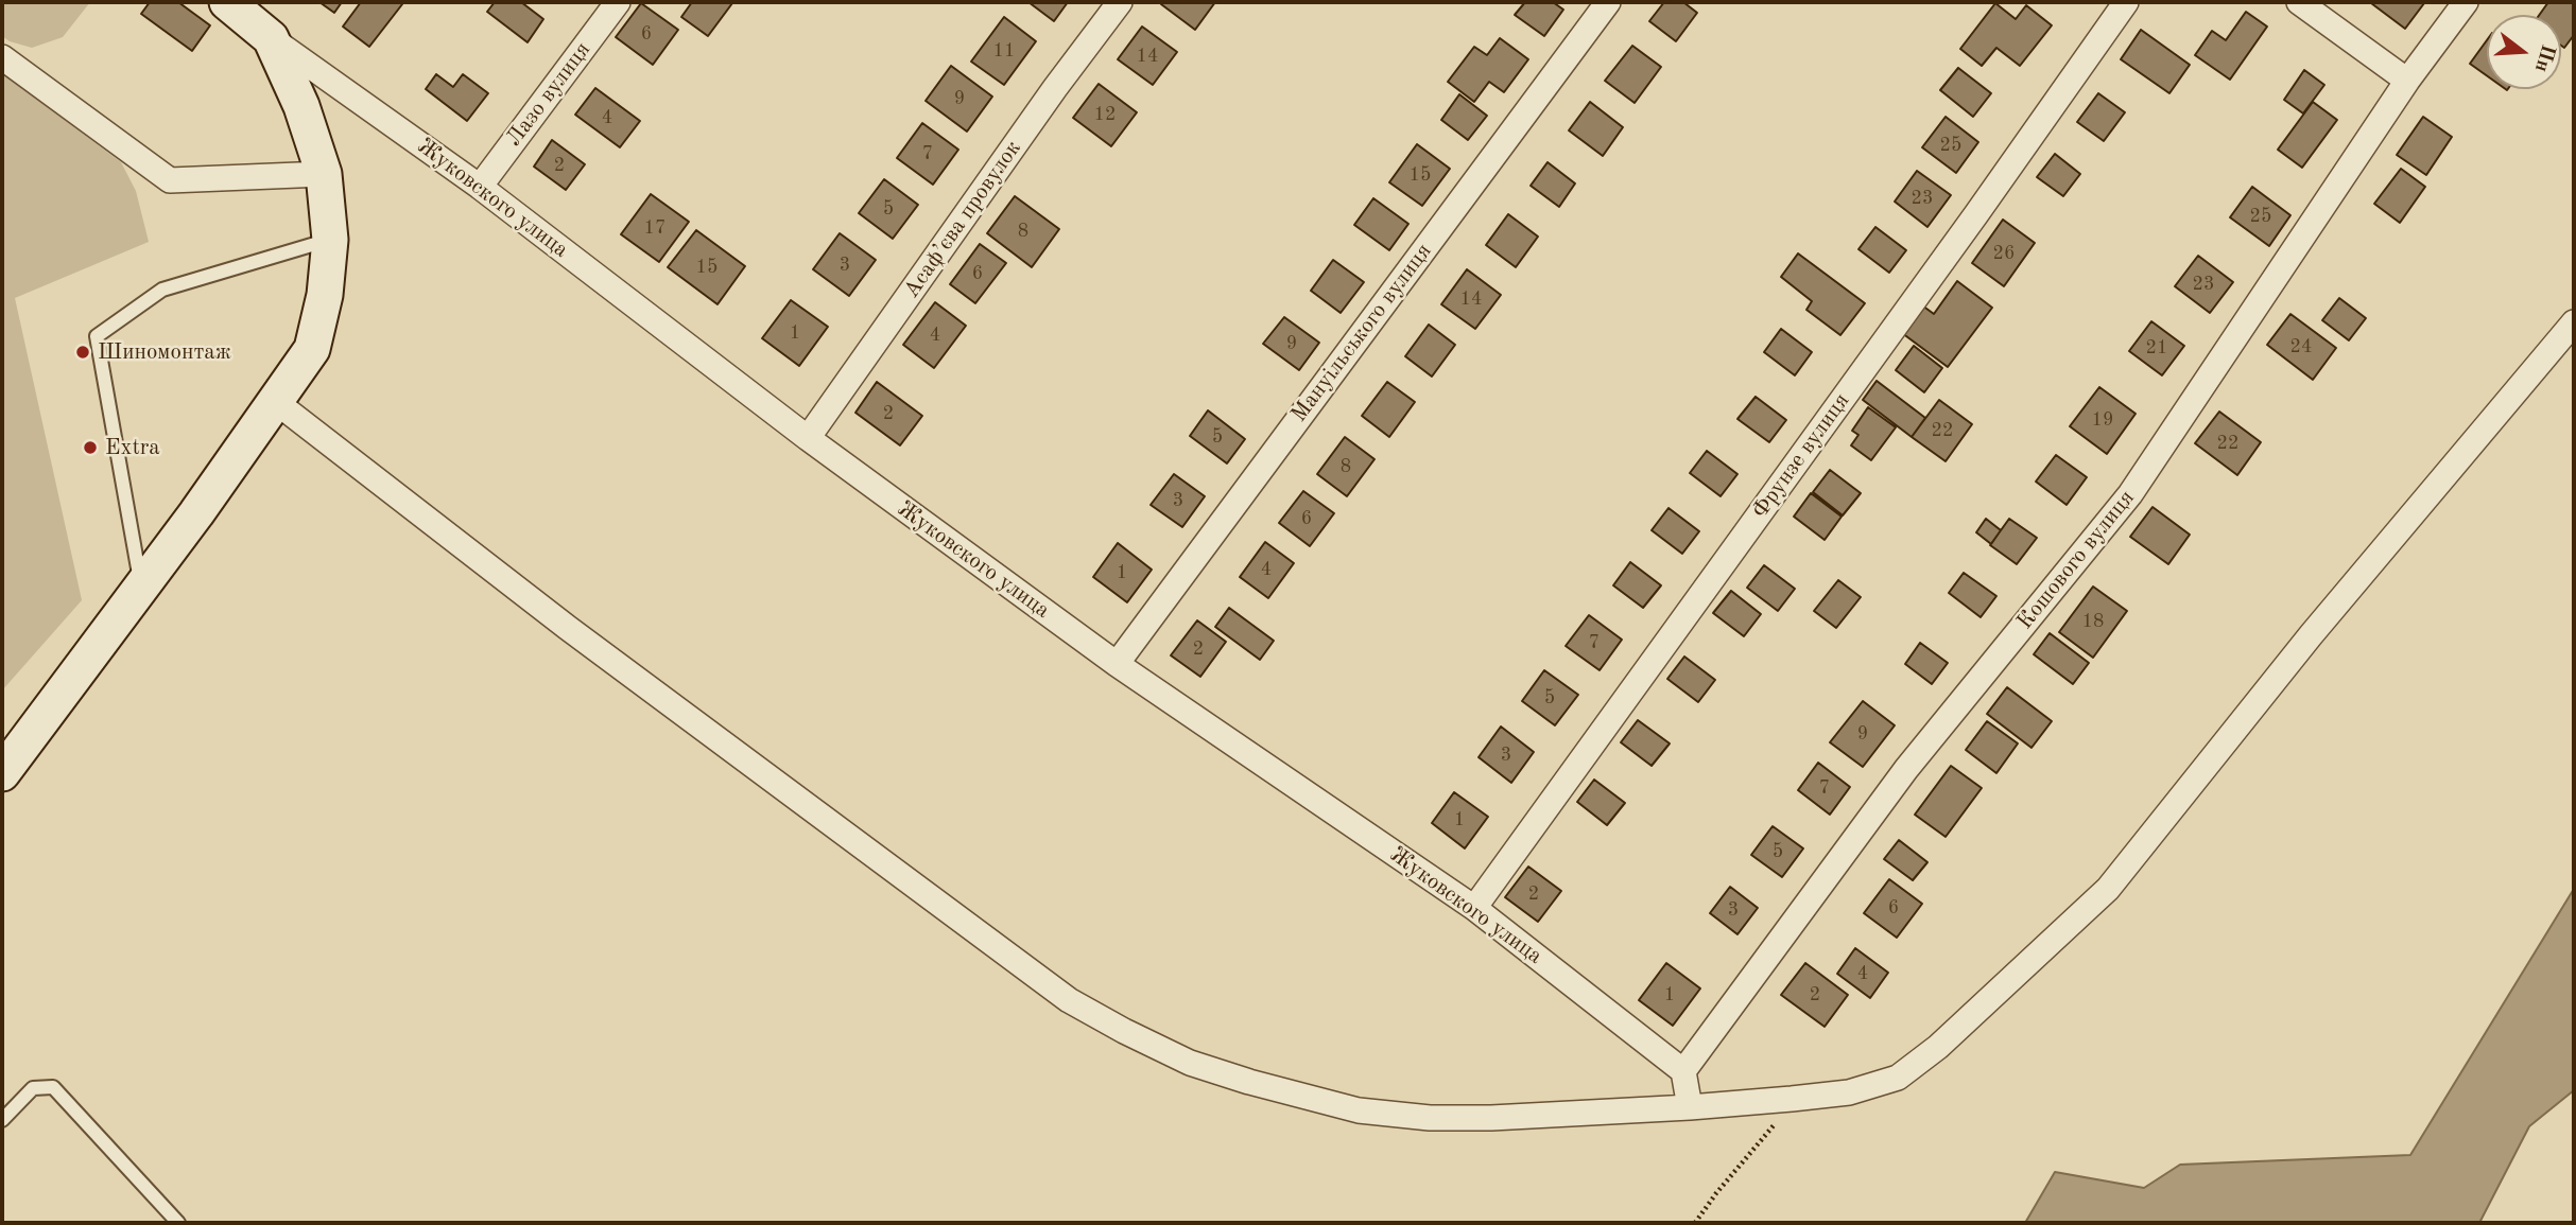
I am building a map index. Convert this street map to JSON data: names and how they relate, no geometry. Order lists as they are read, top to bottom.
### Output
{
  "streets": {
    "street": [
      "Лазо вулиця",
      "Жуковского улица",
      "Асаф’єва провулок",
      "Мануільського вулиця",
      "Фрунзе вулиця",
      "Кошового вулиця"
    ]
  },
  "crossings": [
    ["Лазо вулиця", "Жуковского улица"],
    ["Жуковского улица", "Асаф’єва провулок"],
    ["Жуковского улица", "Мануільського вулиця"],
    ["Жуковского улица", "Фрунзе вулиця"],
    ["Жуковского улица", "Кошового вулиця"]
  ],
  "places": ["Шиномонтаж", "Extra"],
  "house_numbers": [
    "6",
    "11",
    "14",
    "9",
    "12",
    "4",
    "25",
    "7",
    "2",
    "15",
    "23",
    "5",
    "25",
    "17",
    "8",
    "26",
    "3",
    "15",
    "6",
    "23",
    "14",
    "1",
    "4",
    "9",
    "24",
    "21",
    "2",
    "19",
    "22",
    "5",
    "22",
    "8",
    "3",
    "6",
    "4",
    "1",
    "18",
    "7",
    "2",
    "5",
    "9",
    "3",
    "7",
    "1",
    "5",
    "2",
    "6",
    "3",
    "4",
    "1",
    "2"
  ],
  "north": "right"
}
